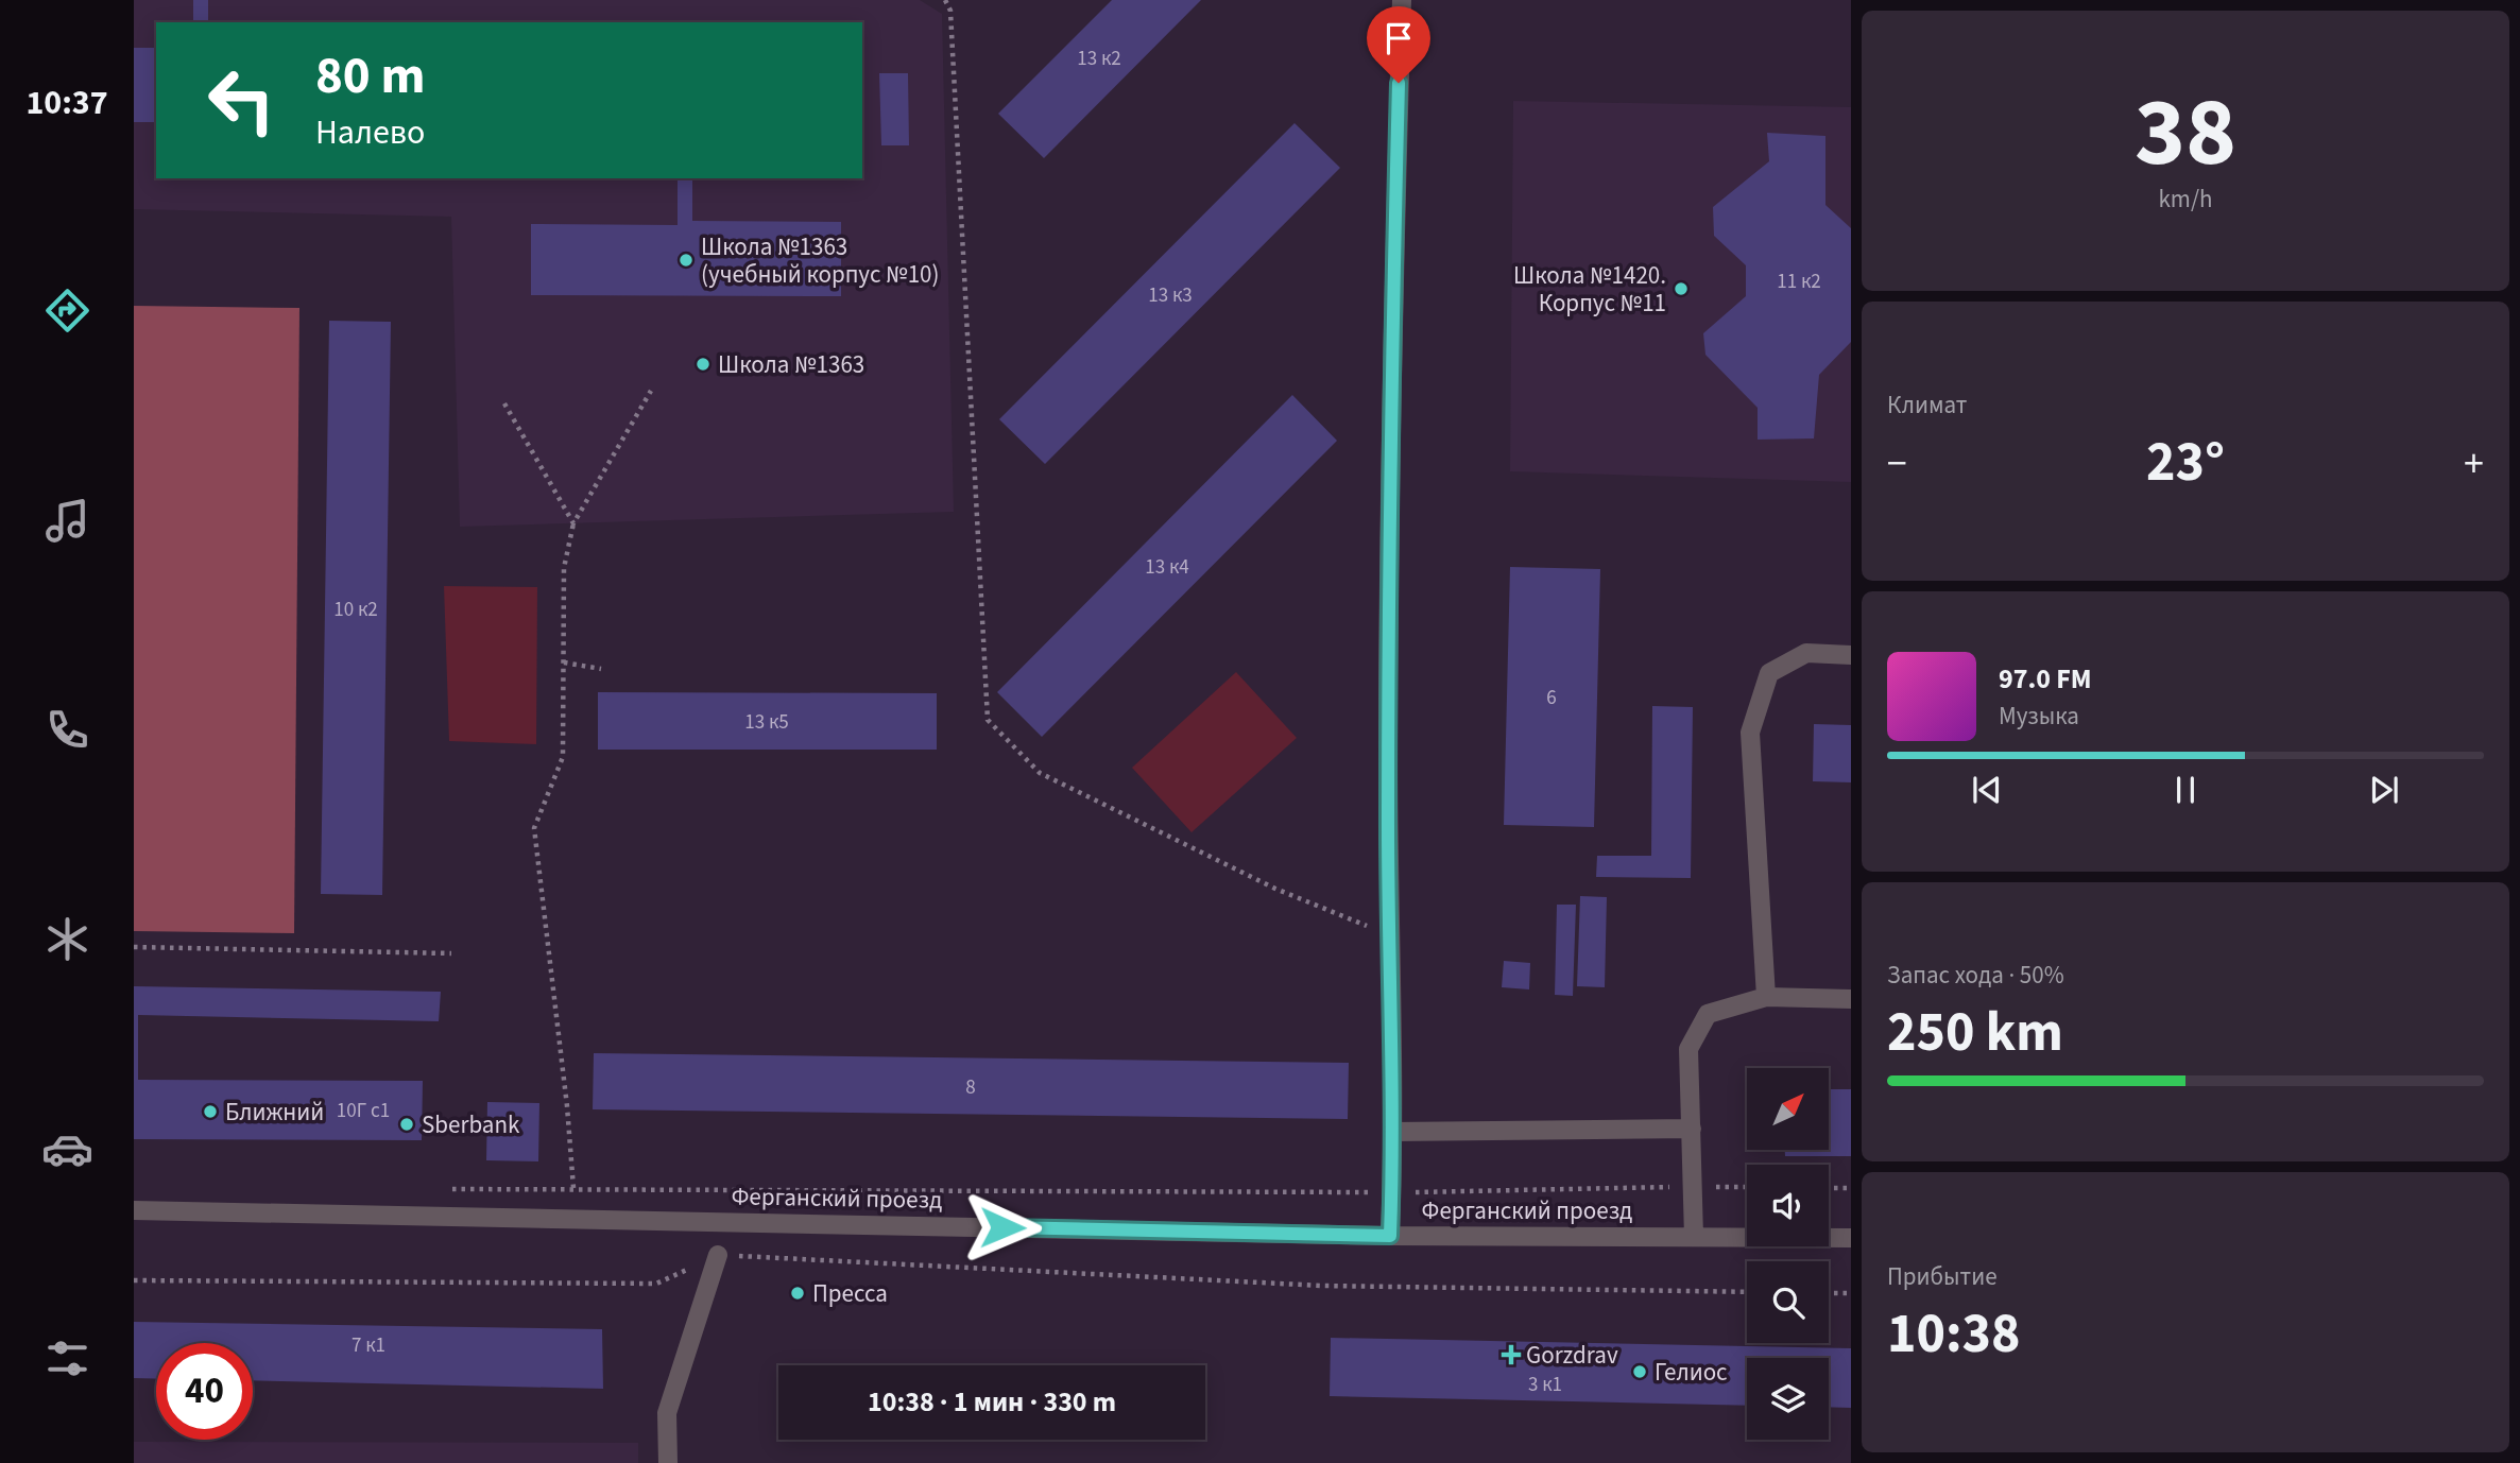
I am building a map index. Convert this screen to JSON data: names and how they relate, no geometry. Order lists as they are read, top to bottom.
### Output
{
  "streets": {
    "street": ["Ферганский проезд"]
  },
  "places": {
    "other": [
      "Школа №1363 (учебный корпус №10)",
      "Школа №1420. Корпус №11",
      "Школа №1363",
      "Ближний",
      "Sberbank",
      "Пресса",
      "Гелиос"
    ],
    "health": ["Gorzdrav"]
  },
  "house_numbers": [
    "13 к2",
    "11 к2",
    "13 к3",
    "13 к4",
    "10 к2",
    "6",
    "13 к5",
    "8",
    "10Г с1",
    "7 к1",
    "3 к1"
  ],
  "north": "top right",
  "page": {
    "tabs": "10:37",
    "tile": [
      ["38", "km/h"],
      "Климат",
      ["Запас хода · 50%", "250 km"],
      ["Прибытие", "10:38"]
    ],
    "turn": ["80 m", "Налево"],
    "heat": ["−", "23°", "+"],
    "song": ["97.0 FM", "Музыка"],
    "limit": "40",
    "trip": "10:38 · 1 мин · 330 m"
  }
}
